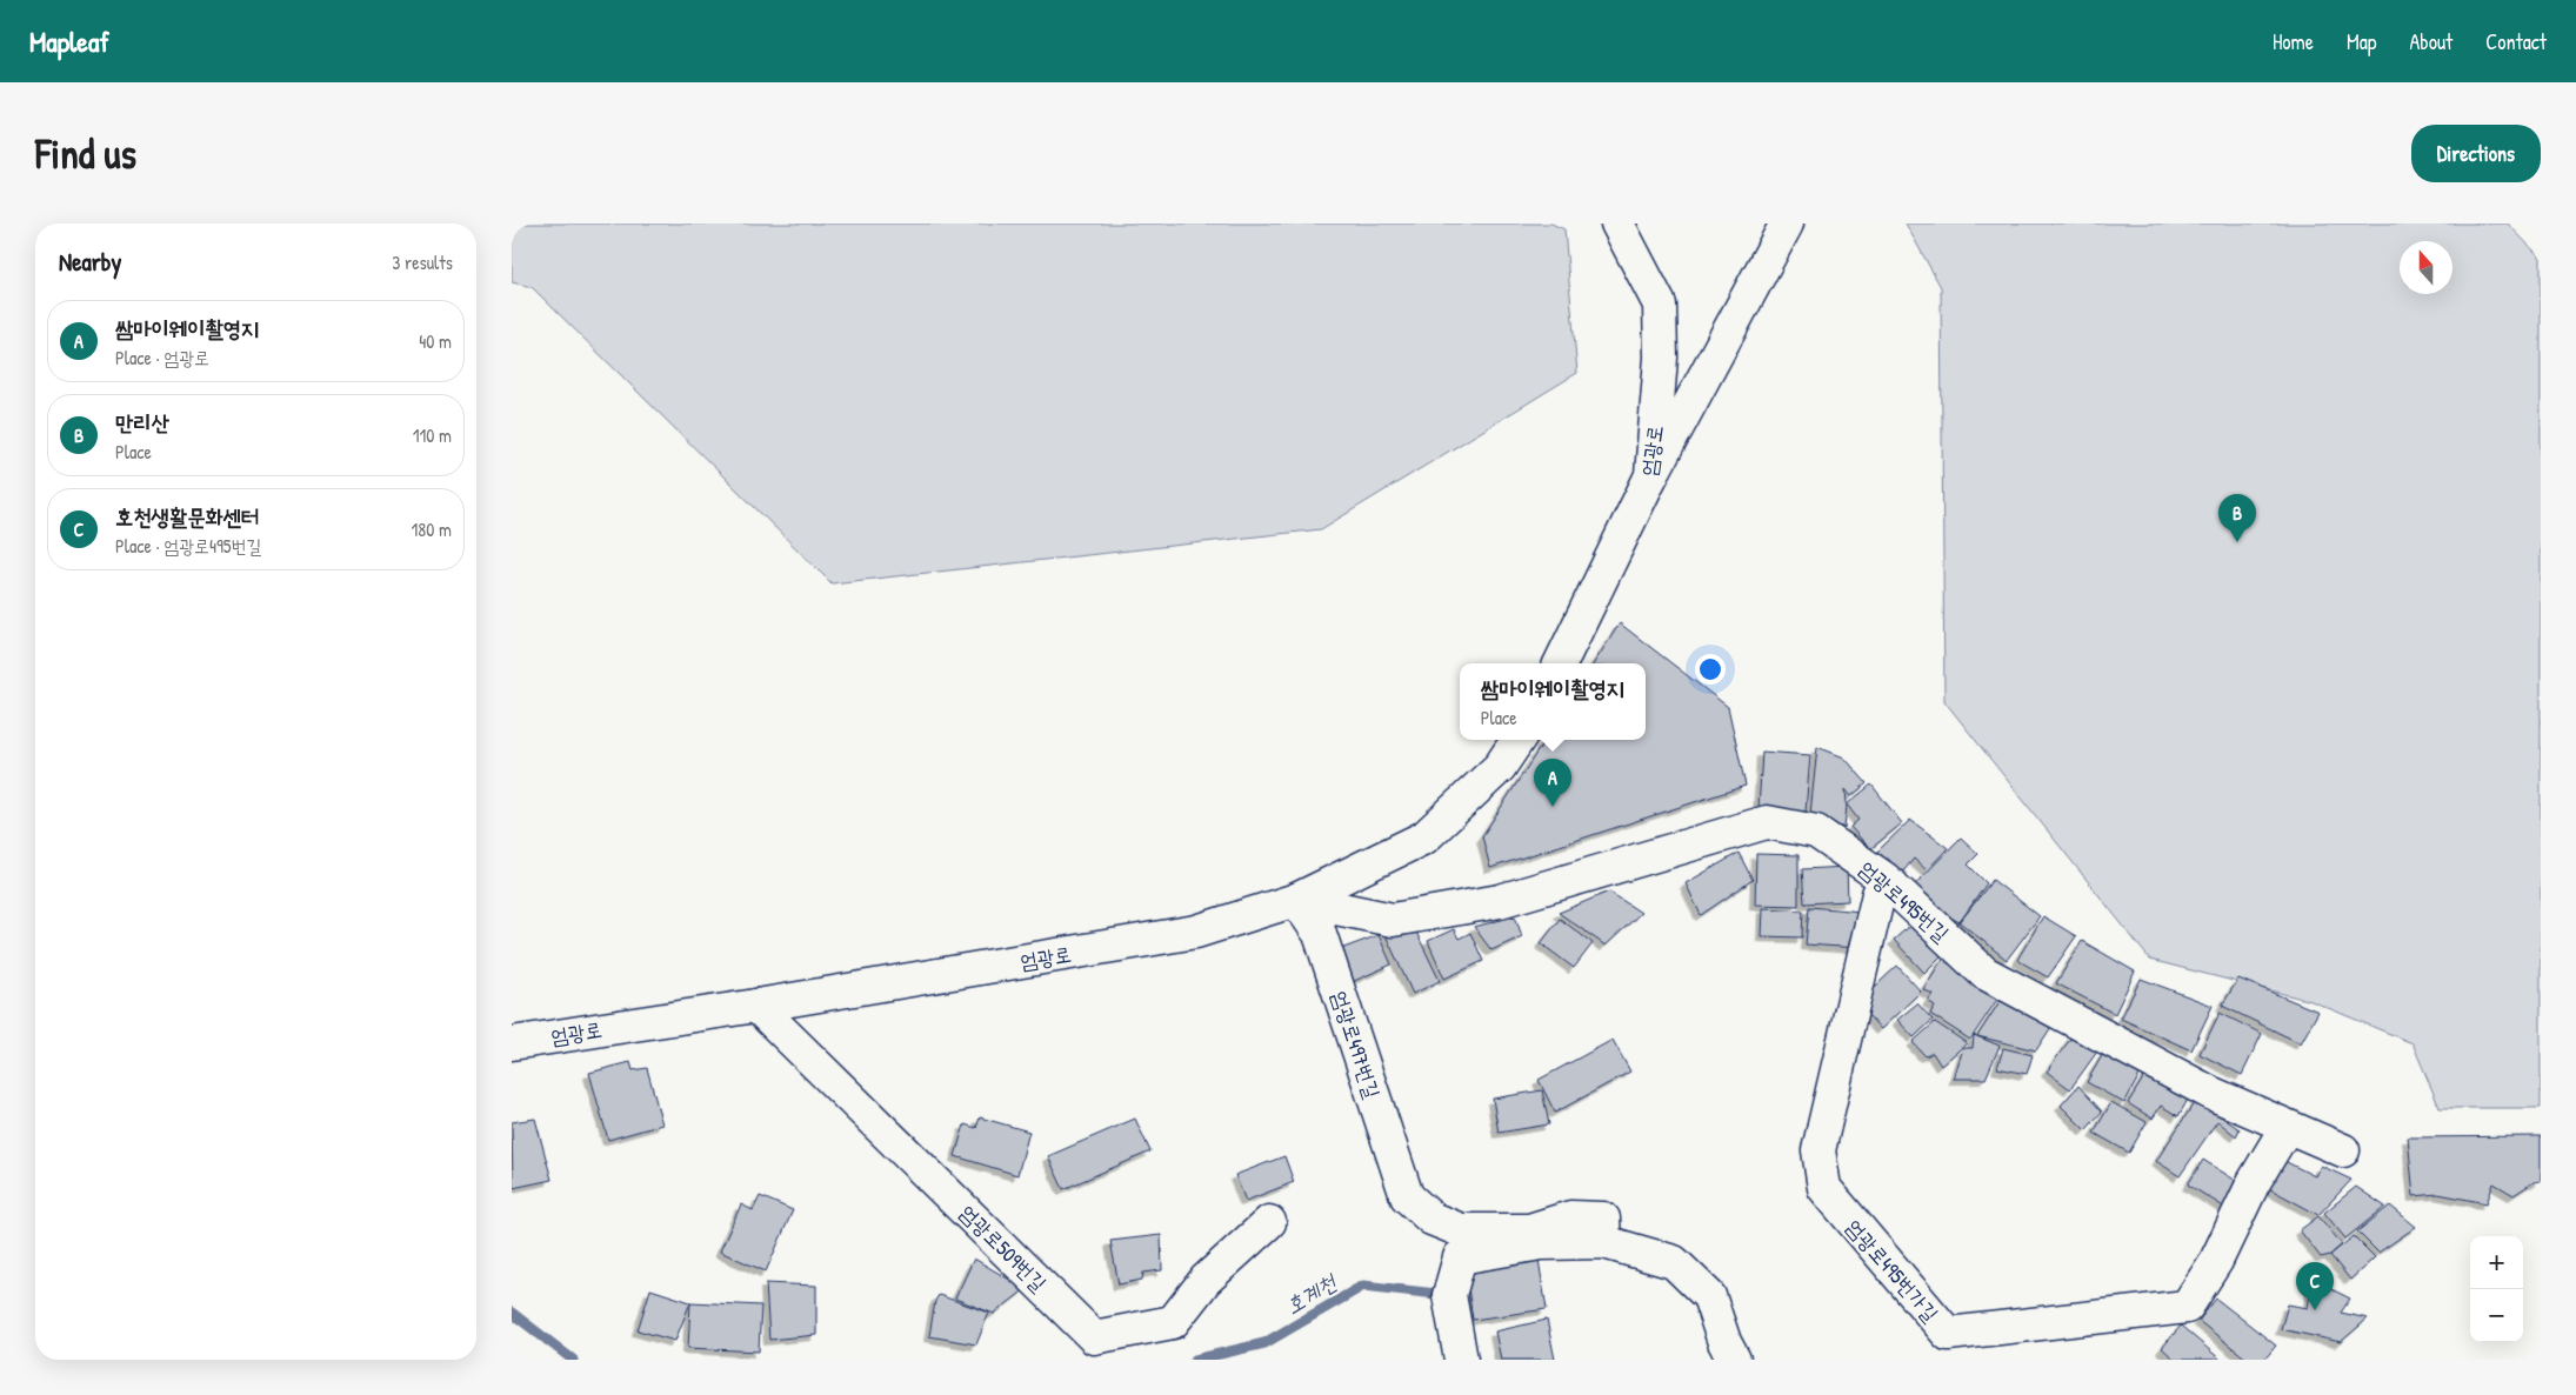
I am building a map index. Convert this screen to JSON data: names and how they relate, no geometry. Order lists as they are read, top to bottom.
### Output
{
  "streets": {
    "street": [
      "엄광로",
      "엄광로495번길",
      "엄광로497번길",
      "엄광로509번길",
      "엄광로495번가길"
    ]
  },
  "crossings": [
    ["엄광로", "엄광로495번길"],
    ["엄광로", "엄광로497번길"],
    ["엄광로", "엄광로509번길"],
    ["엄광로495번길", "엄광로497번길"],
    ["엄광로495번길", "엄광로495번가길"]
  ],
  "water": ["호계천"],
  "north": "top",
  "page": {
    "header": "Mapleaf",
    "nav": [
      "Home",
      "Map",
      "About",
      "Contact"
    ],
    "buttons": "Directions",
    "title": "Find us",
    "heading": ["Nearby", "3 results"],
    "list": [
      {
        "mark": "A",
        "name": "쌈마이웨이촬영지",
        "note": "Place · 엄광로",
        "value": "40 m"
      },
      {
        "mark": "B",
        "name": "만리산",
        "note": "Place",
        "value": "110 m"
      },
      {
        "mark": "C",
        "name": "호천생활문화센터",
        "note": "Place · 엄광로495번길",
        "value": "180 m"
      }
    ],
    "pins": ["B", "A", "C"],
    "popup": ["쌈마이웨이촬영지", "Place"],
    "map_buttons": ["+", "−"]
  }
}
